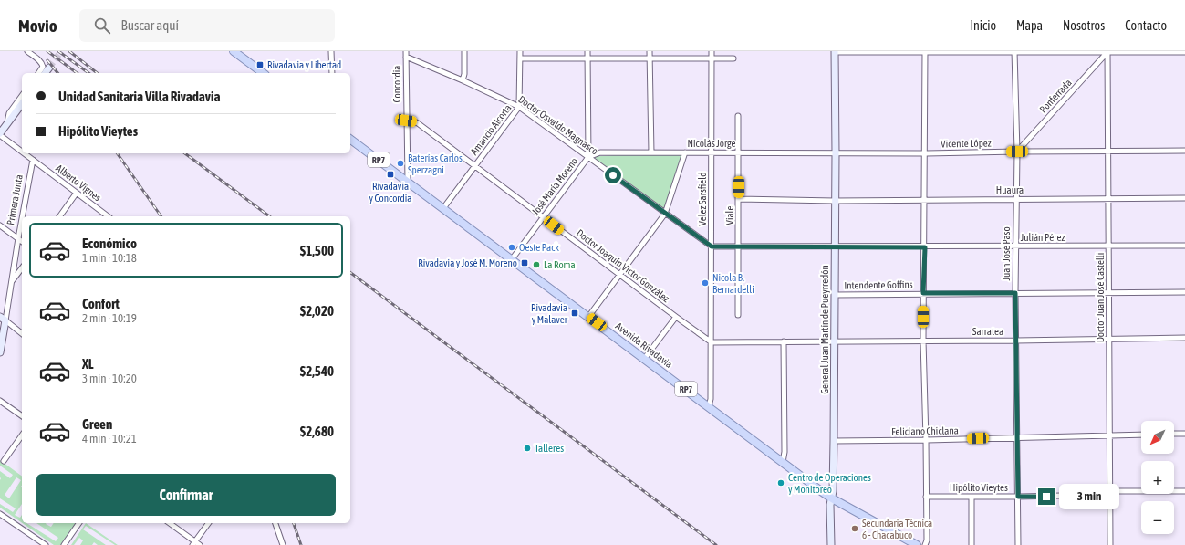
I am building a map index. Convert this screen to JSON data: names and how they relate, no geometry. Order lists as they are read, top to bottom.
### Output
{
  "streets": {
    "main road": ["RP7", "Avenida Rivadavia"],
    "street": [
      "Concordia",
      "Ponferrada",
      "Doctor Osvaldo Magnasco",
      "Amancio Alcorta",
      "Nicolás Jorge",
      "Vicente López",
      "Alberto Vignes",
      "José María Moreno",
      "Huaura",
      "Velez Sarsfield",
      "Primera Junta",
      "Viale",
      "Julián Pérez",
      "Juan José Paso",
      "Doctor Joaquín Victor González",
      "Intendente Goffins",
      "Doctor Juan José Castelli",
      "General Juan Martín de Pueyrredón",
      "Sarratea",
      "Feliciano Chiclana",
      "Hipólito Vieytes"
    ]
  },
  "crossings": [
    ["Concordia", "Doctor Osvaldo Magnasco"],
    ["Concordia", "Doctor Joaquín Victor González"],
    ["Concordia", "Avenida Rivadavia"],
    ["Ponferrada", "Vicente López"],
    ["Ponferrada", "Juan José Paso"],
    ["Ponferrada", "Doctor Juan José Castelli"],
    ["Doctor Osvaldo Magnasco", "Amancio Alcorta"],
    ["Doctor Osvaldo Magnasco", "Nicolás Jorge"],
    ["Doctor Osvaldo Magnasco", "José María Moreno"],
    ["Doctor Osvaldo Magnasco", "Velez Sarsfield"],
    ["Amancio Alcorta", "Doctor Joaquín Victor González"],
    ["Amancio Alcorta", "Avenida Rivadavia"],
    ["Nicolás Jorge", "Vicente López"],
    ["Nicolás Jorge", "José María Moreno"],
    ["Nicolás Jorge", "Velez Sarsfield"],
    ["Nicolás Jorge", "Viale"],
    ["Nicolás Jorge", "General Juan Martín de Pueyrredón"],
    ["Vicente López", "Juan José Paso"],
    ["Vicente López", "Doctor Juan José Castelli"],
    ["Vicente López", "General Juan Martín de Pueyrredón"],
    ["Alberto Vignes", "Primera Junta"],
    ["José María Moreno", "Doctor Joaquín Victor González"],
    ["José María Moreno", "Avenida Rivadavia"],
    ["Huaura", "Viale"],
    ["Huaura", "Juan José Paso"],
    ["Huaura", "Doctor Juan José Castelli"],
    ["Huaura", "General Juan Martín de Pueyrredón"],
    ["Velez Sarsfield", "Doctor Joaquín Victor González"],
    ["Velez Sarsfield", "Avenida Rivadavia"],
    ["Julián Pérez", "Juan José Paso"],
    ["Julián Pérez", "Doctor Juan José Castelli"],
    ["Julián Pérez", "General Juan Martín de Pueyrredón"],
    ["Juan José Paso", "Intendente Goffins"],
    ["Juan José Paso", "Sarratea"],
    ["Juan José Paso", "Feliciano Chiclana"],
    ["Juan José Paso", "Hipólito Vieytes"],
    ["Intendente Goffins", "Doctor Juan José Castelli"],
    ["Intendente Goffins", "General Juan Martín de Pueyrredón"],
    ["Doctor Juan José Castelli", "Sarratea"],
    ["Doctor Juan José Castelli", "Feliciano Chiclana"],
    ["Doctor Juan José Castelli", "Hipólito Vieytes"],
    ["General Juan Martín de Pueyrredón", "Sarratea"],
    ["General Juan Martín de Pueyrredón", "Avenida Rivadavia"],
    ["General Juan Martín de Pueyrredón", "Feliciano Chiclana"]
  ],
  "places": {
    "transit": [
      "Rivadavia y Libertad",
      "Rivadavia y Concordia",
      "Rivadavia y José M. Moreno",
      "Rivadavia y Malaver"
    ],
    "other": [
      "Baterías Carlos Sperzagni",
      "Oeste Pack",
      "La Roma",
      "Nicola B. Bernardelli",
      "Talleres",
      "Centro de Operaciones y Monitoreo",
      "Secundaria Técnica 6 - Chacabuco"
    ]
  },
  "north": "bottom left",
  "page": {
    "header": "Movio",
    "search": "Buscar aquí",
    "nav": [
      "Inicio",
      "Mapa",
      "Nosotros",
      "Contacto"
    ],
    "banner": ["Unidad Sanitaria Villa Rivadavia", "Hipólito Vieytes"],
    "list": [
      {
        "name": "Económico",
        "note": "1 min · 10:18",
        "value": "$1,500"
      },
      {
        "name": "Confort",
        "note": "2 min · 10:19",
        "value": "$2,020"
      },
      {
        "name": "XL",
        "note": "3 min · 10:20",
        "value": "$2,540"
      },
      {
        "name": "Green",
        "note": "4 min · 10:21",
        "value": "$2,680"
      }
    ],
    "map_buttons": ["+", "−"],
    "buttons": "Confirmar",
    "bubble": "3 min"
  }
}
